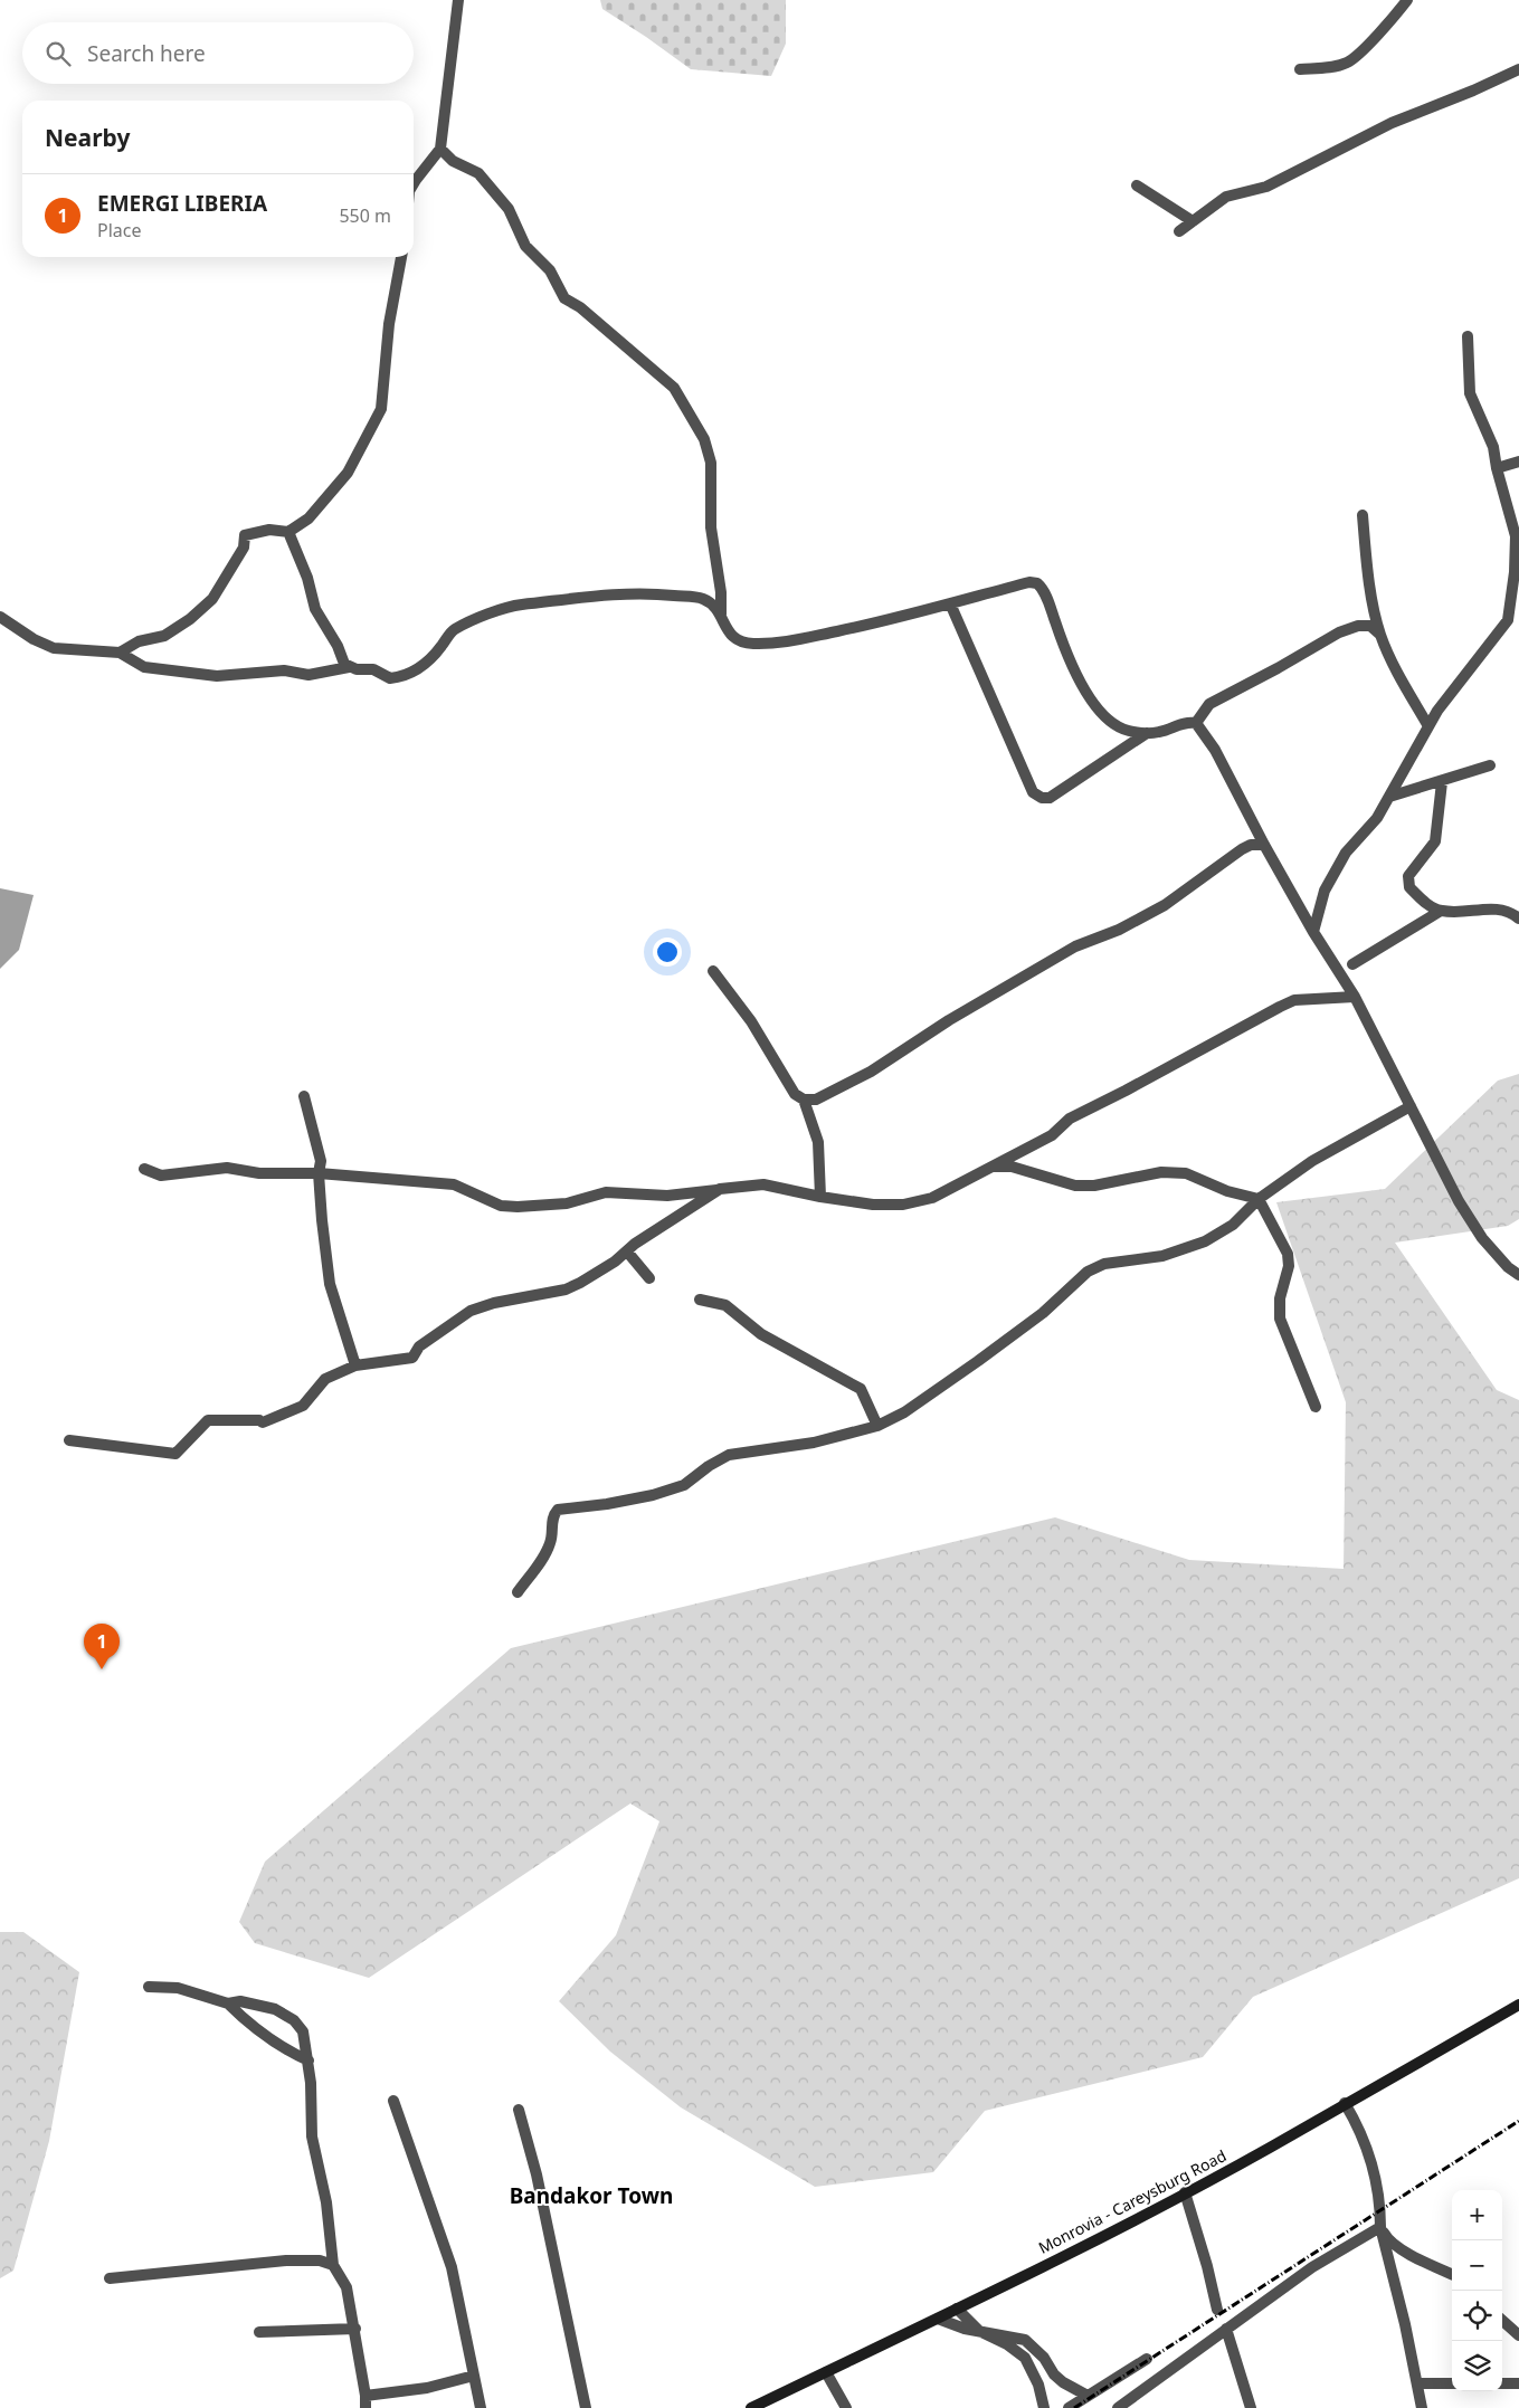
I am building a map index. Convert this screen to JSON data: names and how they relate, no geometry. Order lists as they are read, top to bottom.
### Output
{
  "streets": {
    "main road": ["Monrovia - Careysburg Road"]
  },
  "districts": ["Bandakor Town"],
  "page": {
    "search": "Search here",
    "heading": "Nearby",
    "list": [
      {
        "mark": "1",
        "name": "EMERGI LIBERIA",
        "note": "Place",
        "value": "550 m"
      }
    ],
    "pins": "1",
    "map_buttons": ["+", "−"]
  }
}
